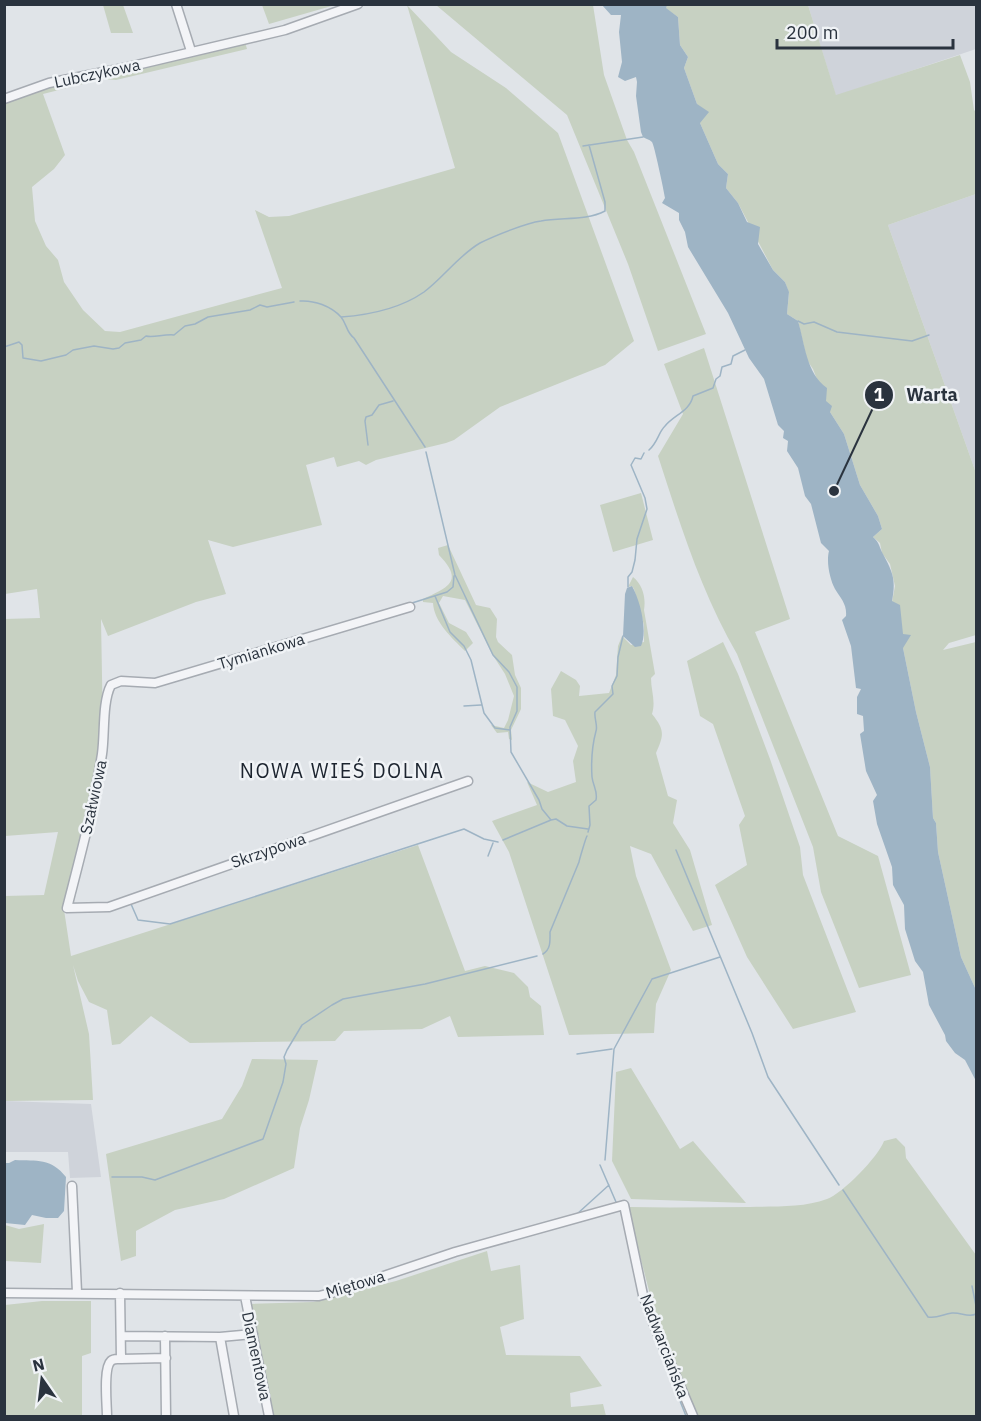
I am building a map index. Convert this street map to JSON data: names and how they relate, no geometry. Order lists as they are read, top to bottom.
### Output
{
  "streets": {
    "street": [
      "Lubczykowa",
      "Tymiankowa",
      "Szałwiowa",
      "Skrzypowa",
      "Miętowa",
      "Nadwarciańska",
      "Diamentowa"
    ]
  },
  "crossings": [
    ["Tymiankowa", "Szałwiowa"],
    ["Szałwiowa", "Skrzypowa"],
    ["Miętowa", "Nadwarciańska"],
    ["Miętowa", "Diamentowa"]
  ],
  "districts": ["NOWA WIEŚ DOLNA"],
  "places": ["Warta"],
  "scale_bar": "200 m",
  "north": "top"
}
